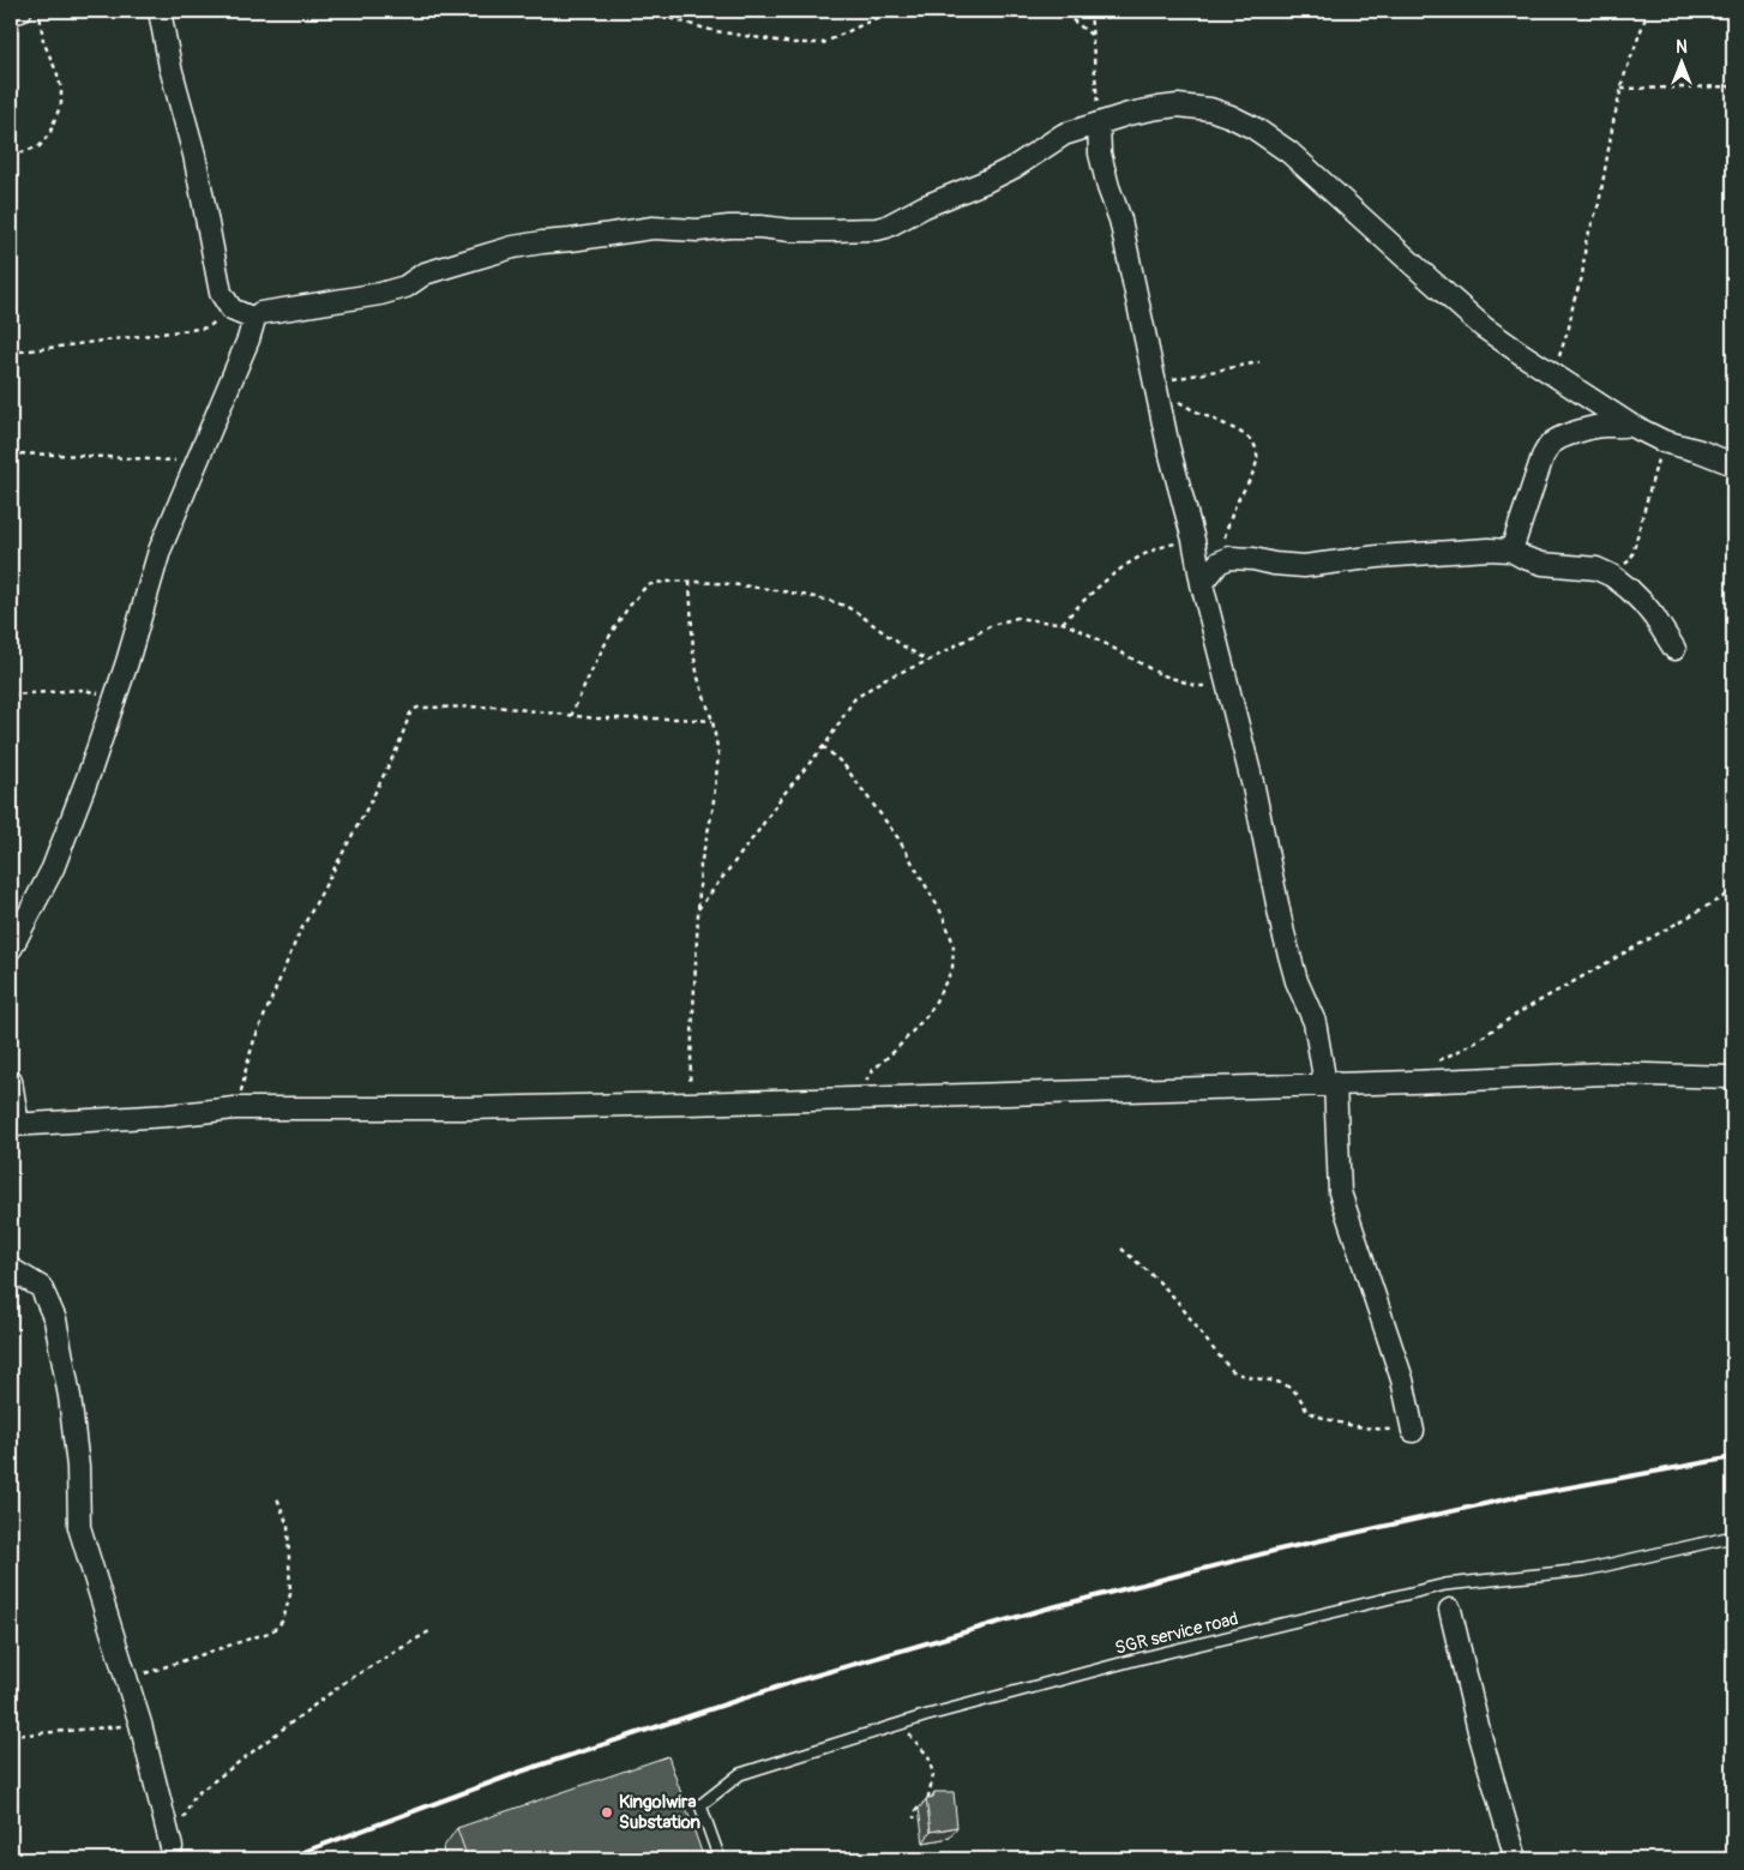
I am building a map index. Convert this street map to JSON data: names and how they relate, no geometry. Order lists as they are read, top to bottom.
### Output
{
  "streets": {
    "lane": ["SGR service road"]
  },
  "places": ["Kingolwira Substation"],
  "north": "top"
}
